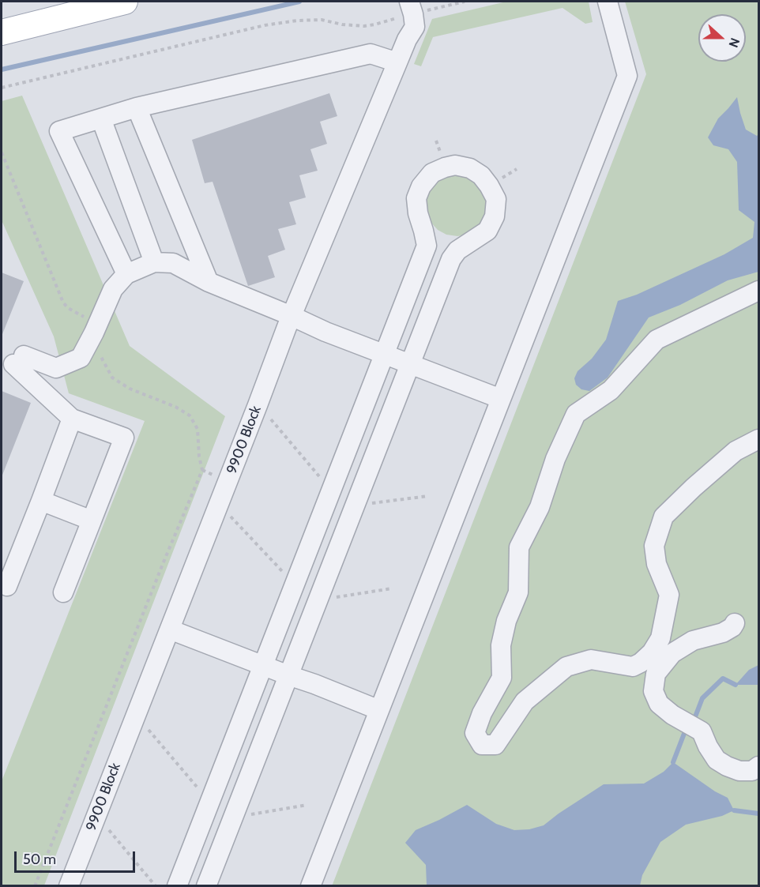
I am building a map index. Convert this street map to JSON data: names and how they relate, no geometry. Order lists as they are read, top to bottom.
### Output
{
  "streets": {
    "lane": ["9900 Block"]
  },
  "scale_bar": "50 m",
  "north": "right"
}
